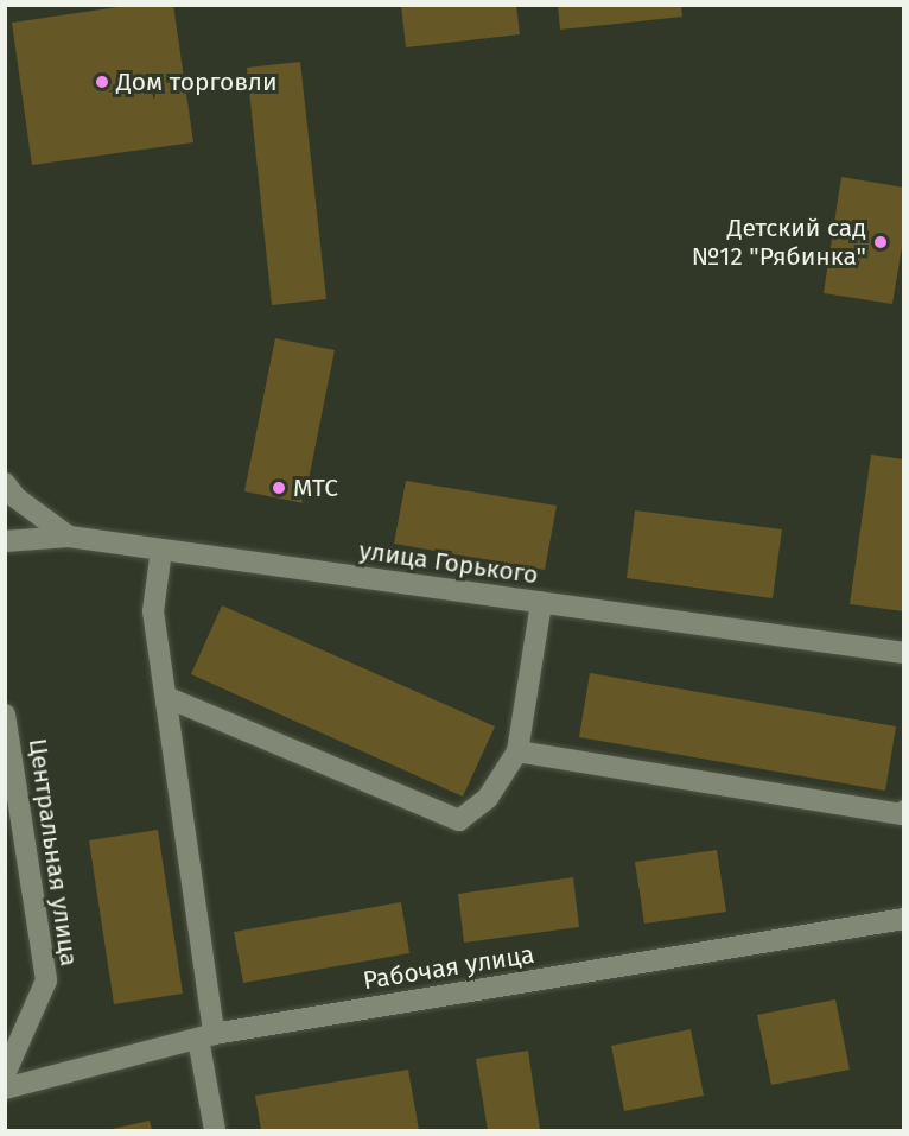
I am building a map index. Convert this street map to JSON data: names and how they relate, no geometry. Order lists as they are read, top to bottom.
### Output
{
  "streets": {
    "street": ["улица Горького", "Центральная улица", "Рабочая улица"]
  },
  "places": ["Дом торговли", "Детский сад №12 \"Рябинка\"", "МТС"]
}
